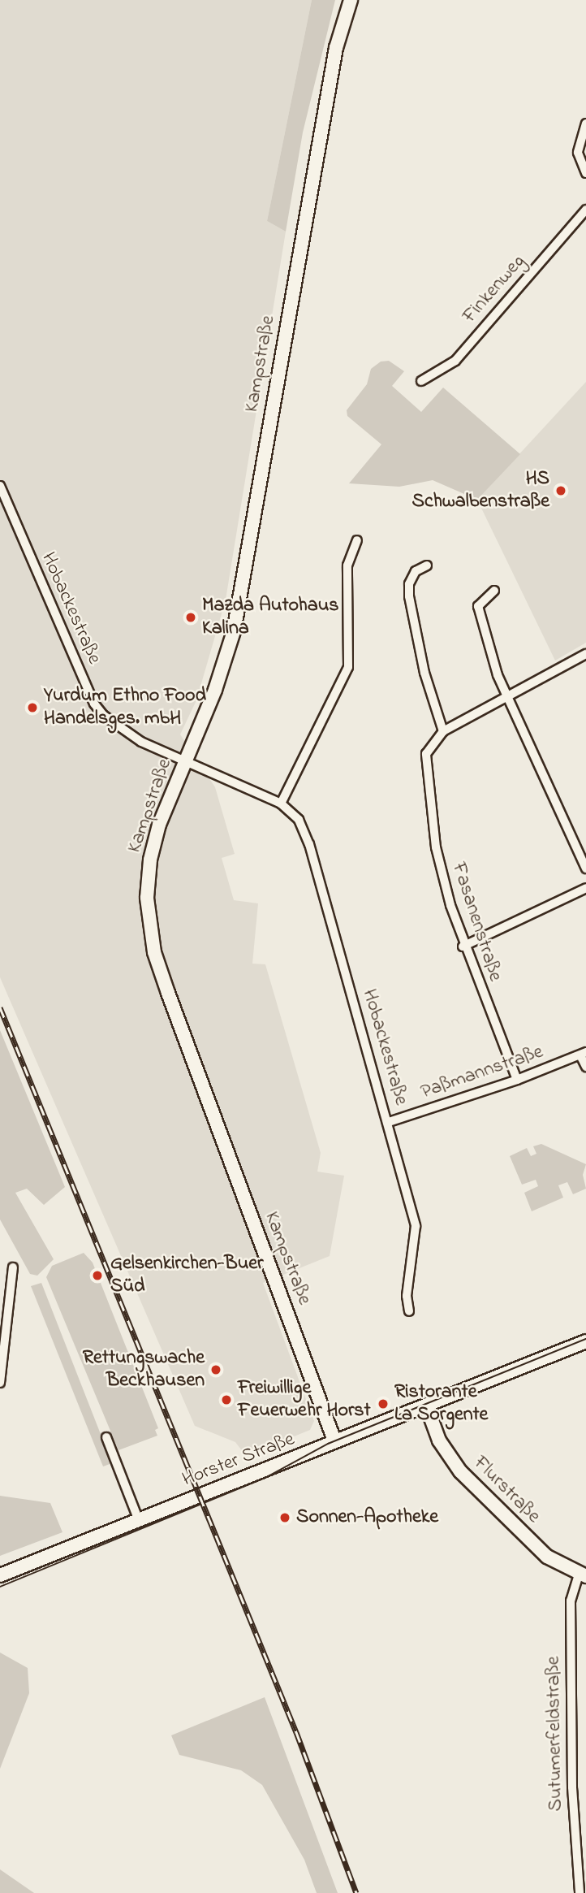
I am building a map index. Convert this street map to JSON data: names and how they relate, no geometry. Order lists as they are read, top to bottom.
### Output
{
  "streets": {
    "street": [
      "Finkenweg",
      "Kampstraße",
      "Hobackestraße",
      "Fasanenstraße",
      "Paßmannstraße",
      "Horster Straße",
      "Flurstraße",
      "Sutumerfeldstraße"
    ]
  },
  "crossings": [
    ["Kampstraße", "Hobackestraße"],
    ["Kampstraße", "Horster Straße"],
    ["Hobackestraße", "Paßmannstraße"],
    ["Fasanenstraße", "Paßmannstraße"],
    ["Horster Straße", "Flurstraße"],
    ["Flurstraße", "Sutumerfeldstraße"]
  ],
  "places": [
    "HS Schwalbenstraße",
    "Mazda Autohaus Kalina",
    "Yurdum Ethno Food Handelsges. mbH",
    "Gelsenkirchen-Buer Süd",
    "Rettungswache Beckhausen",
    "Freiwillige Feuerwehr Horst",
    "Ristorante La Sorgente",
    "Sonnen-Apotheke"
  ]
}
